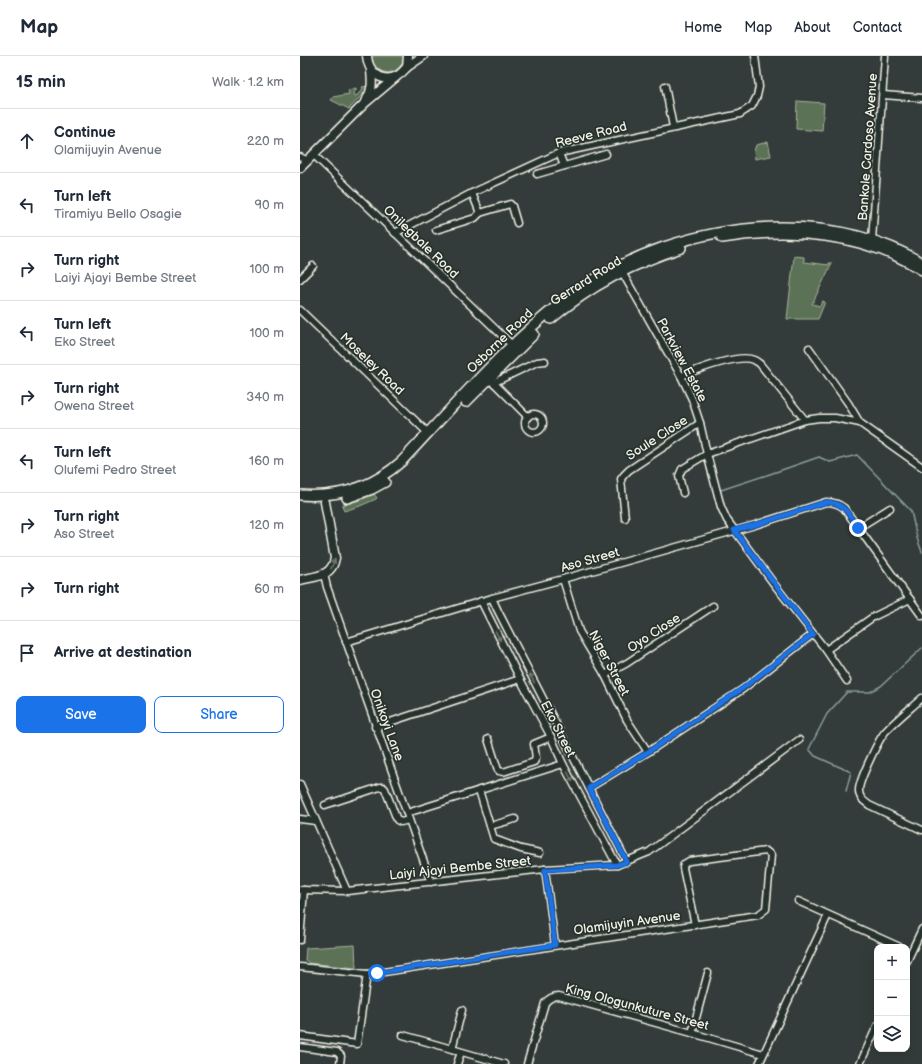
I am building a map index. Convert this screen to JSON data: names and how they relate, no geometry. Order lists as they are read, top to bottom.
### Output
{
  "streets": {
    "main road": ["Gerrard Road", "Osborne Road"],
    "street": [
      "Reeve Road",
      "Bankole Cardoso Avenue",
      "Onilegbale Road",
      "Parkview Estate",
      "Moseley Road",
      "Soule Close",
      "Aso Street",
      "Oyo Close",
      "Niger Street",
      "Onikoyi Lane",
      "Eko Street",
      "Laiyi Ajayi Bembe Street",
      "Olamijuyin Avenue",
      "King Ologunkuture Street"
    ]
  },
  "crossings": [
    ["Reeve Road", "Onilegbale Road"],
    ["Bankole Cardoso Avenue", "Osborne Road"],
    ["Onilegbale Road", "Osborne Road"],
    ["Gerrard Road", "Osborne Road"],
    ["Gerrard Road", "Parkview Estate"],
    ["Osborne Road", "Moseley Road"],
    ["Parkview Estate", "Soule Close"],
    ["Parkview Estate", "Aso Street"],
    ["Aso Street", "Niger Street"],
    ["Aso Street", "Onikoyi Lane"],
    ["Aso Street", "Eko Street"],
    ["Oyo Close", "Niger Street"],
    ["Onikoyi Lane", "Laiyi Ajayi Bembe Street"],
    ["Eko Street", "Laiyi Ajayi Bembe Street"]
  ],
  "page": {
    "header": "Map",
    "nav": [
      "Home",
      "Map",
      "About",
      "Contact"
    ],
    "heading": ["15 min", "Walk · 1.2 km"],
    "list": [
      ["Continue", "Olamijuyin Avenue", "220 m"],
      ["Turn left", "Tiramiyu Bello Osagie", "90 m"],
      ["Turn right", "Laiyi Ajayi Bembe Street", "100 m"],
      ["Turn left", "Eko Street", "100 m"],
      ["Turn right", "Owena Street", "340 m"],
      ["Turn left", "Olufemi Pedro Street", "160 m"],
      ["Turn right", "Aso Street", "120 m"],
      ["Turn right", "60 m"],
      "Arrive at destination"
    ],
    "buttons": ["Save", "Share"],
    "map_buttons": ["+", "−"]
  }
}
